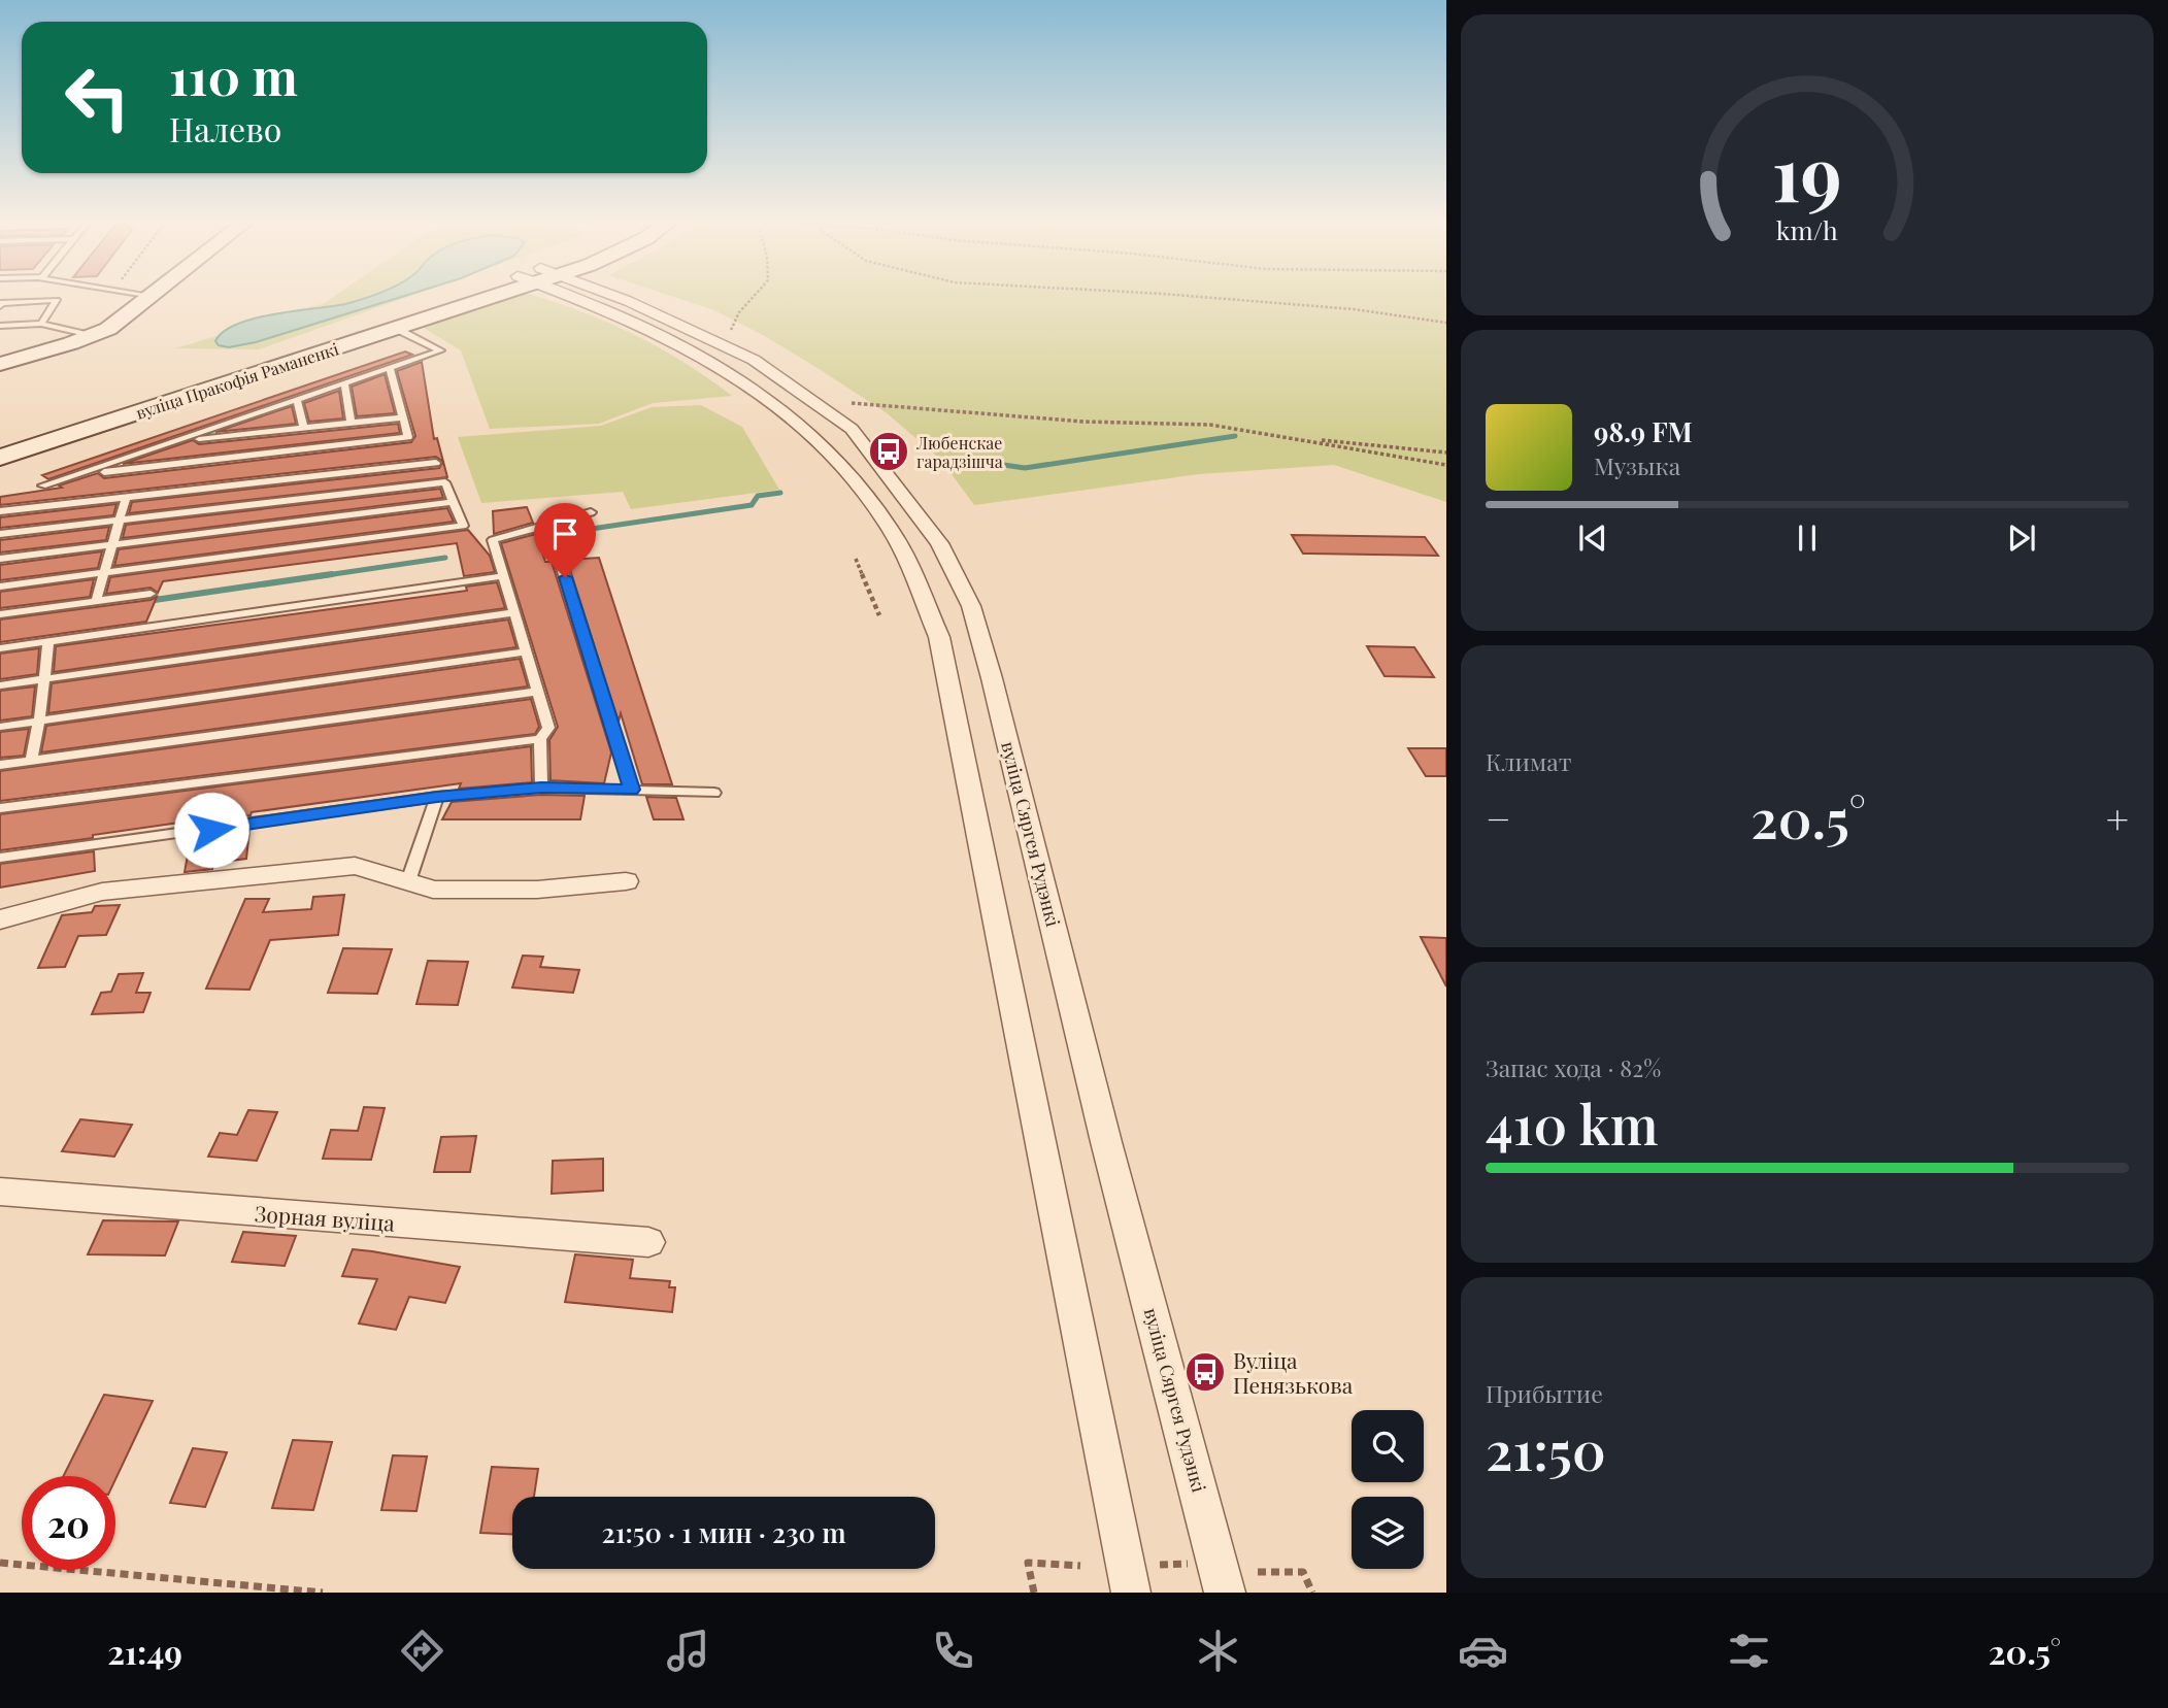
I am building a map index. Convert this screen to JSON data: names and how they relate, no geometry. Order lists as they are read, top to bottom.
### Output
{
  "streets": {
    "street": ["вуліца Пракофія Раманенкі", "вуліца Сяргея Рудэнкі", "Зорная вуліца"]
  },
  "places": {
    "bus stop": ["Любенскае гарадзішча", "Вуліца Пенязькова"]
  },
  "page": {
    "turn": ["110 m", "Налево"],
    "song": ["98.9 FM", "Музыка"],
    "tile": [
      "Климат",
      ["Запас хода · 82%", "410 km"],
      ["Прибытие", "21:50"]
    ],
    "heat": ["−", "20.5°", "+"],
    "limit": "20",
    "trip": "21:50 · 1 мин · 230 m",
    "tabs": ["21:49", "20.5°"],
    "gauge": ["19", "km/h"]
  }
}
